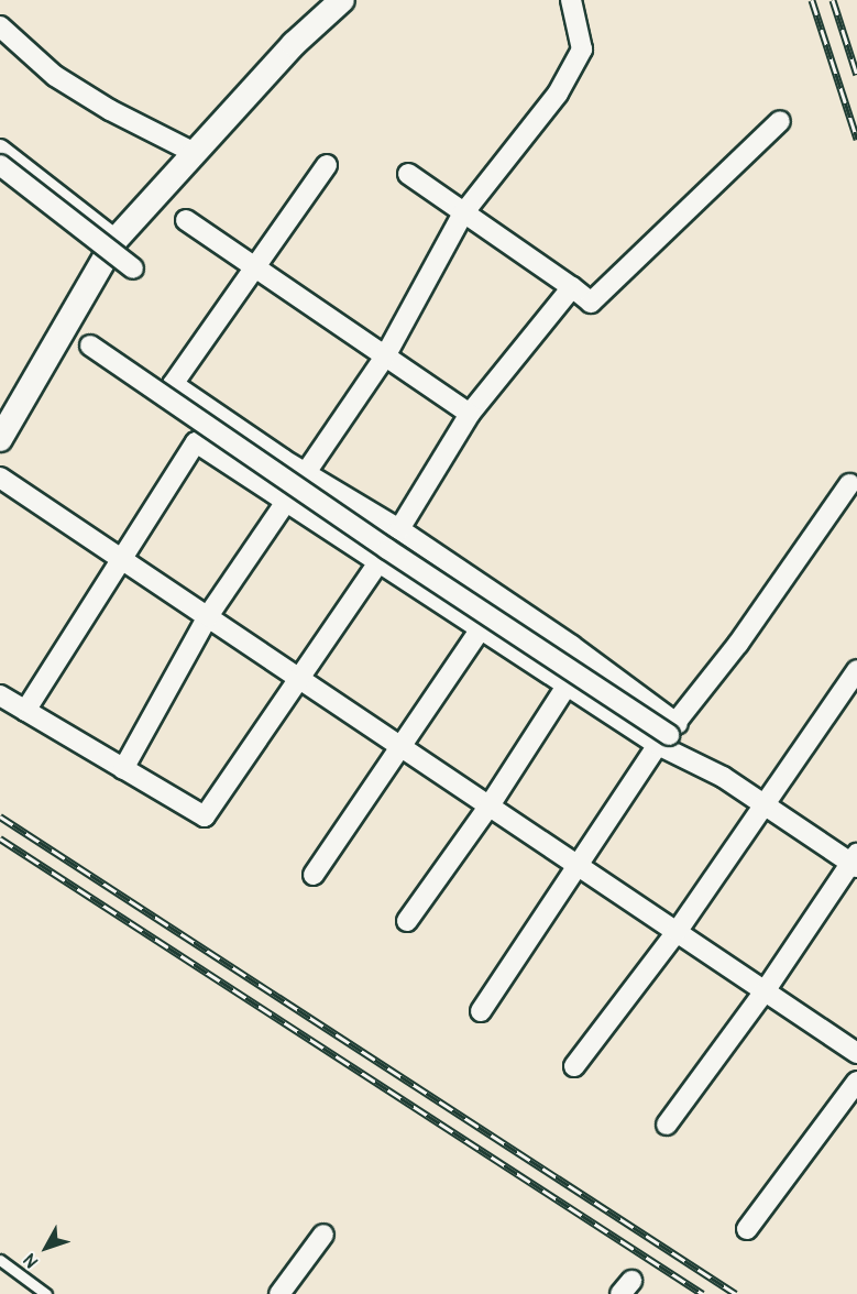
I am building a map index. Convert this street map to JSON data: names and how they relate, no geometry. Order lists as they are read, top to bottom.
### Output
{
  "north": "bottom left"
}
